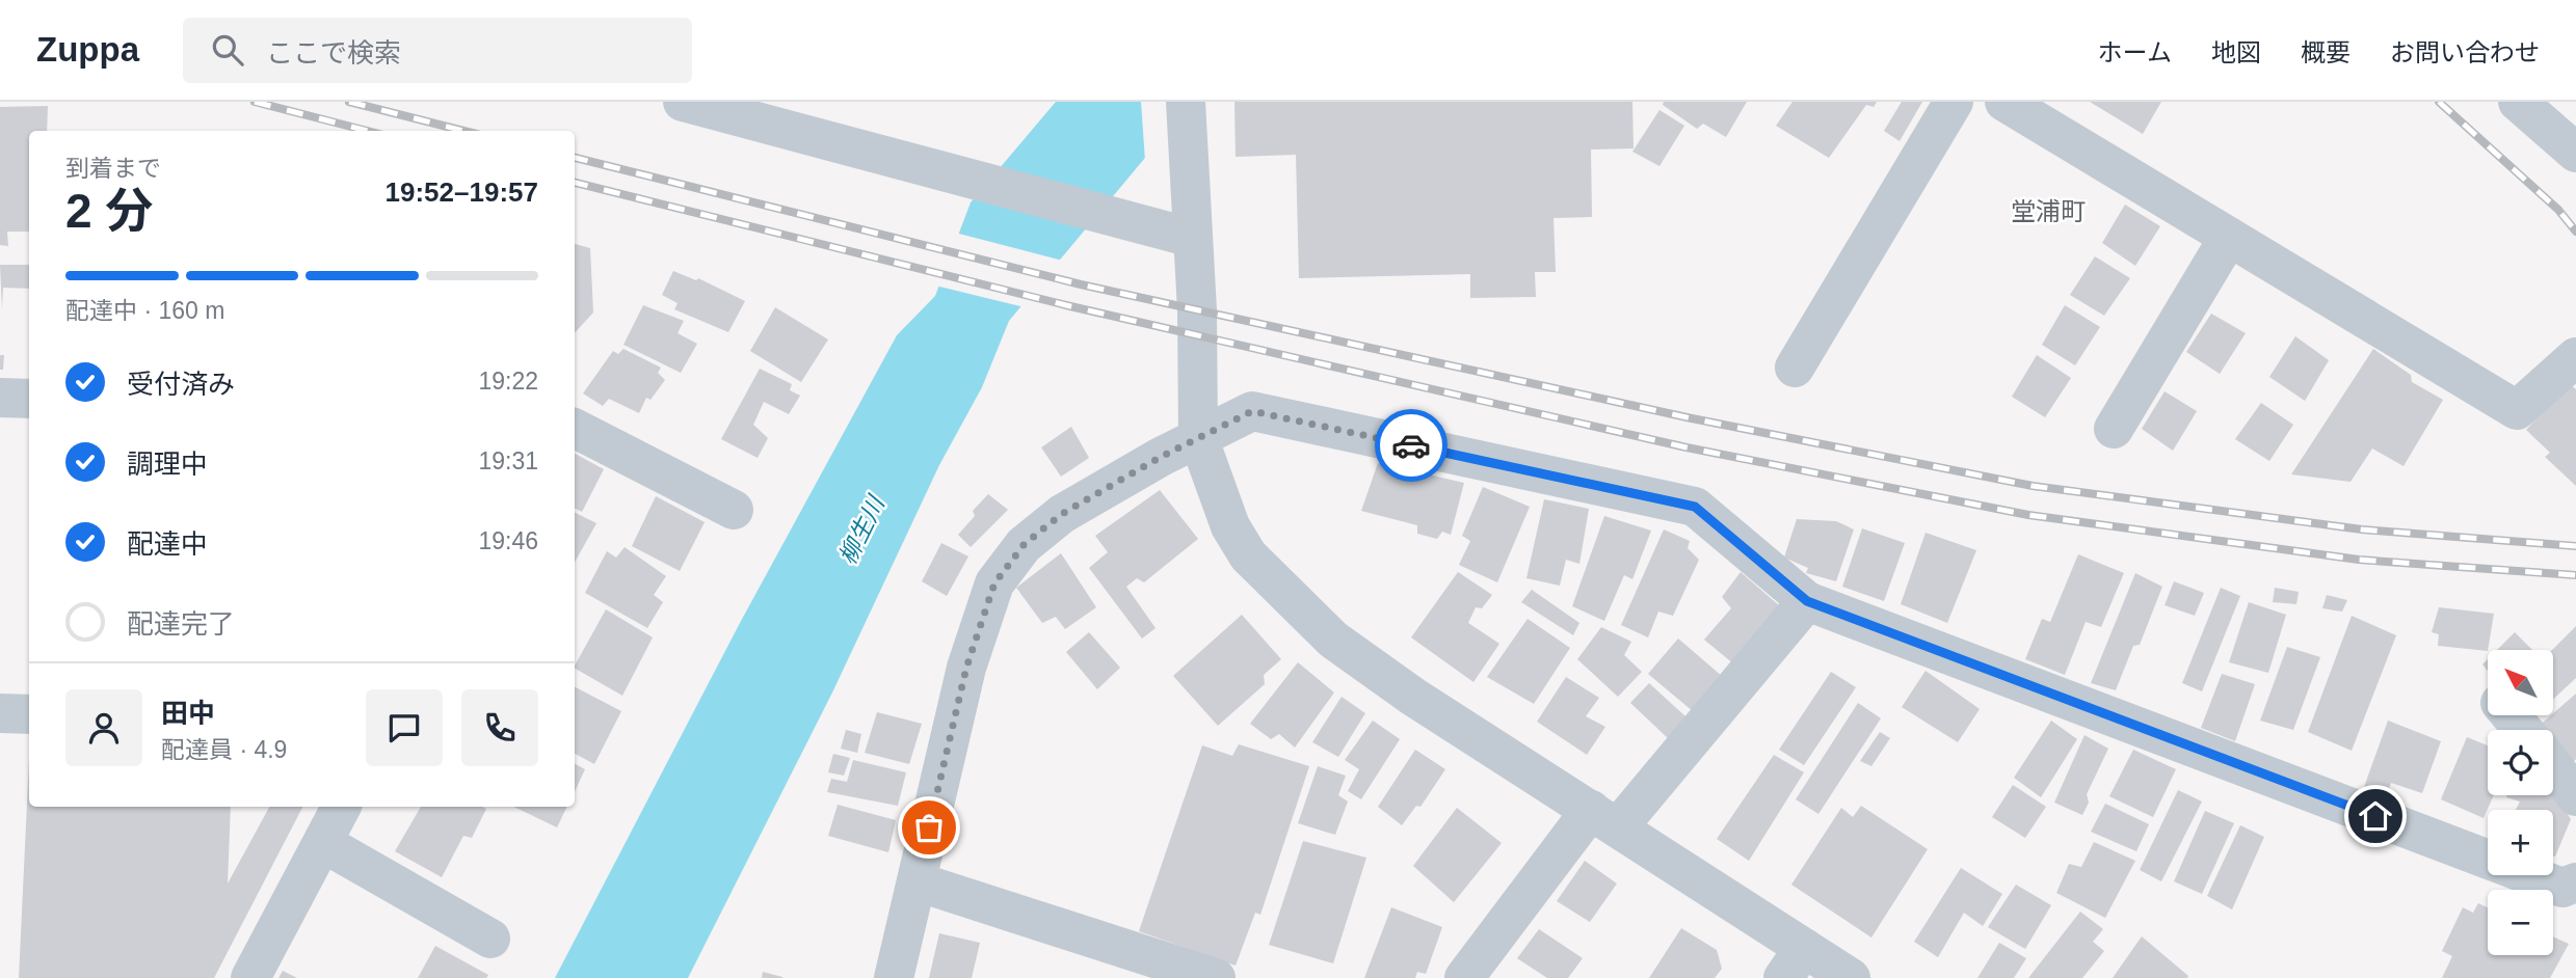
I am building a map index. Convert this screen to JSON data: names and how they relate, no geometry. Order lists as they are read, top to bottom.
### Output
{
  "districts": ["堂浦町"],
  "water": ["柳生川"],
  "north": "top left",
  "page": {
    "header": "Zuppa",
    "search": "ここで検索",
    "nav": [
      "ホーム",
      "地図",
      "概要",
      "お問い合わせ"
    ],
    "heading": ["2 分", "到着まで", "19:52–19:57"],
    "panel": ["田中", "配達員 · 4.9"],
    "bar": "配達中 · 160 m",
    "list": [
      ["受付済み", "19:22"],
      ["調理中", "19:31"],
      ["配達中", "19:46"],
      "配達完了"
    ],
    "map_buttons": ["+", "−"]
  }
}
